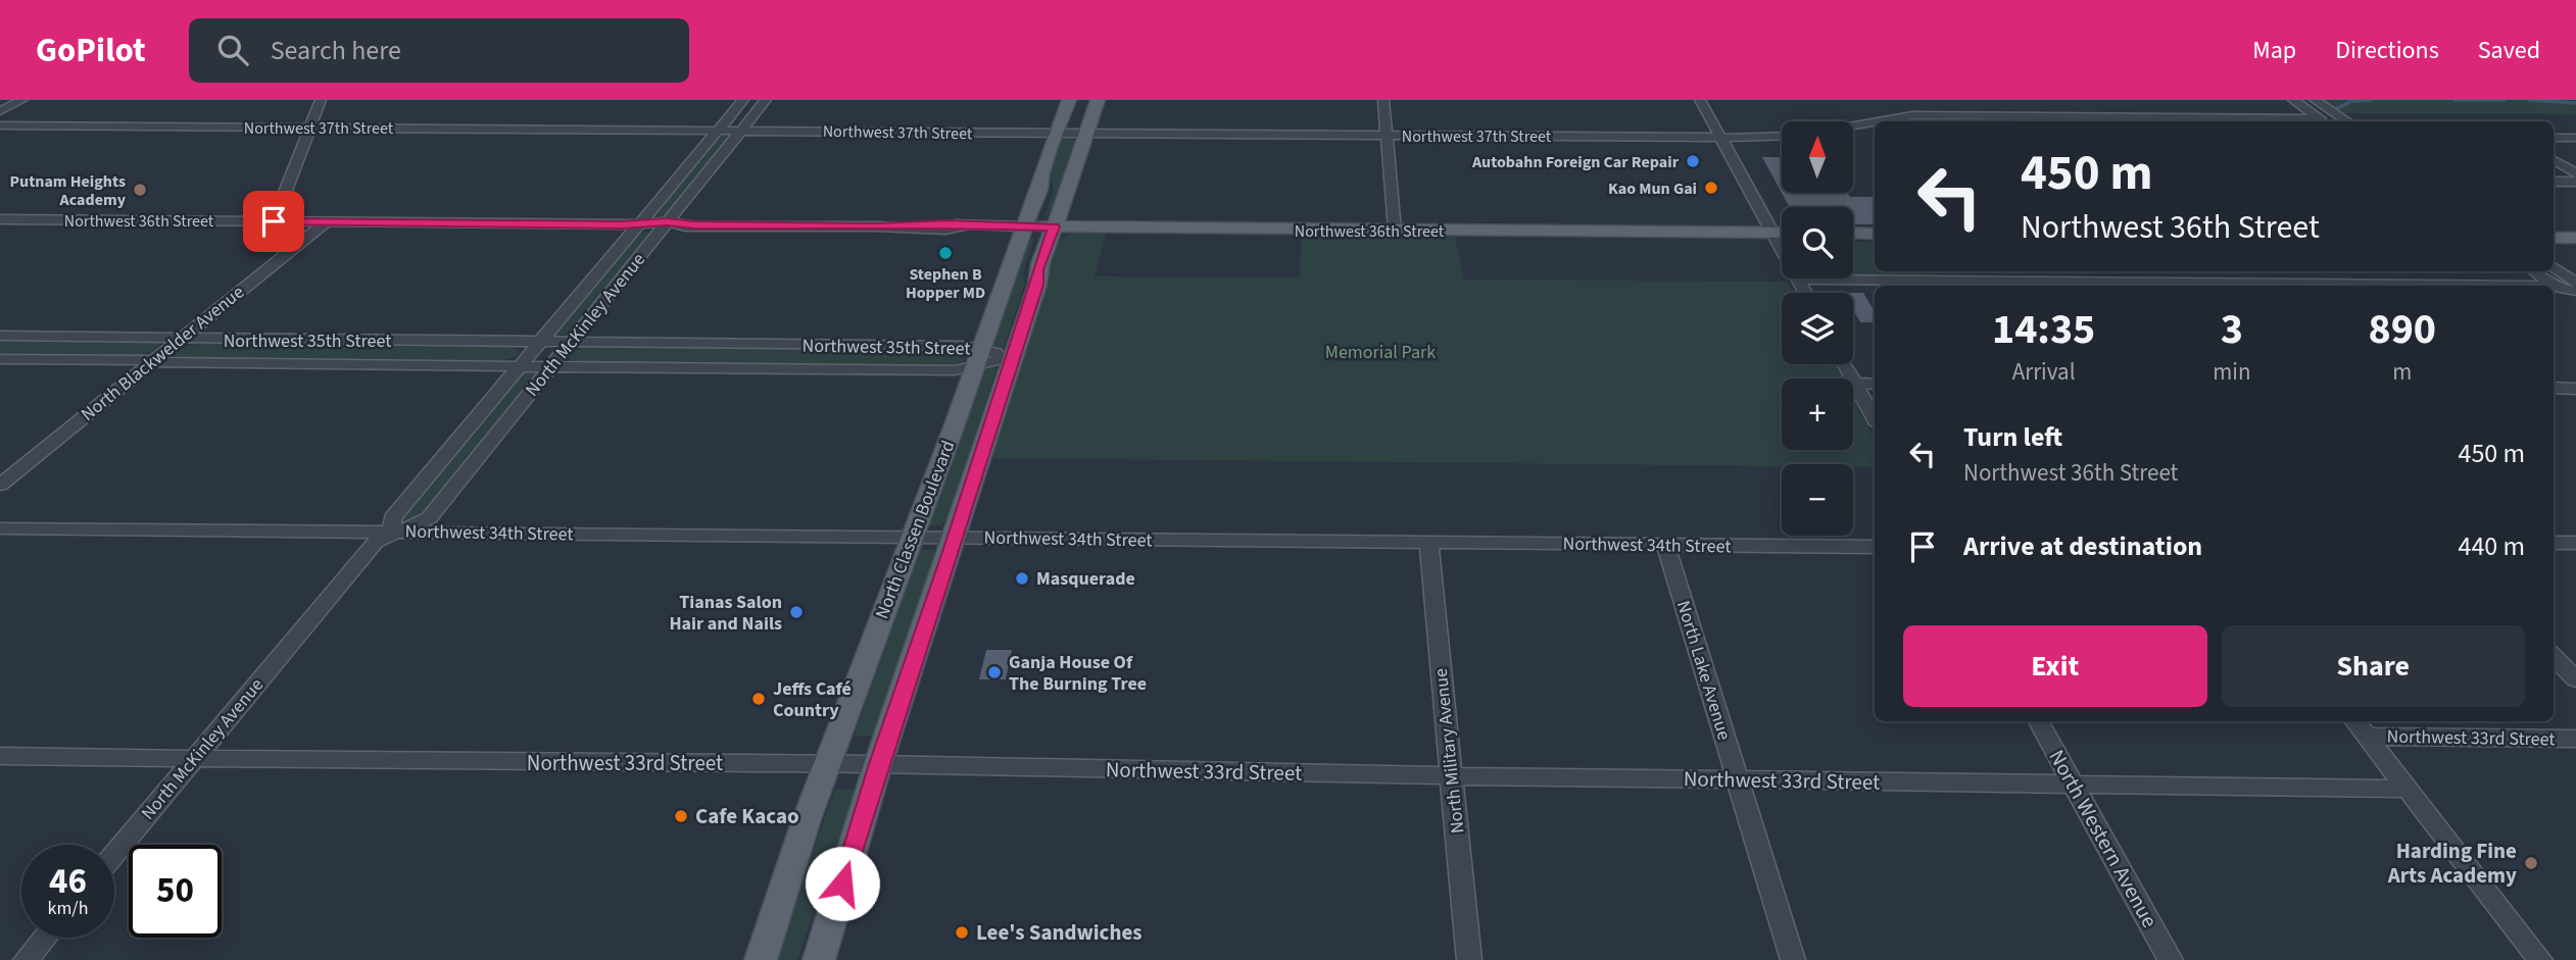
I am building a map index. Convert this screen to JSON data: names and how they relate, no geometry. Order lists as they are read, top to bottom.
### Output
{
  "streets": {
    "main road": ["Northwest 36th Street", "North Classen Boulevard"],
    "street": [
      "Northwest 37th Street",
      "North McKinley Avenue",
      "Northwest 35th Street",
      "North Blackwelder Avenue",
      "Northwest 34th Street",
      "North Lake Avenue",
      "Northwest 33rd Street",
      "North Military Avenue",
      "North Western Avenue"
    ]
  },
  "crossings": [
    ["Northwest 37th Street", "North McKinley Avenue"],
    ["Northwest 37th Street", "North Classen Boulevard"],
    ["Northwest 36th Street", "North McKinley Avenue"],
    ["Northwest 36th Street", "North Blackwelder Avenue"],
    ["Northwest 36th Street", "North Classen Boulevard"],
    ["North McKinley Avenue", "Northwest 35th Street"],
    ["North McKinley Avenue", "Northwest 34th Street"],
    ["North McKinley Avenue", "Northwest 33rd Street"],
    ["Northwest 35th Street", "North Blackwelder Avenue"],
    ["Northwest 35th Street", "North Classen Boulevard"],
    ["North Classen Boulevard", "Northwest 34th Street"],
    ["North Classen Boulevard", "Northwest 33rd Street"],
    ["Northwest 34th Street", "North Lake Avenue"],
    ["Northwest 34th Street", "North Military Avenue"],
    ["North Lake Avenue", "Northwest 33rd Street"],
    ["Northwest 33rd Street", "North Military Avenue"],
    ["Northwest 33rd Street", "North Western Avenue"]
  ],
  "parks": ["Memorial Park"],
  "places": [
    "Autobahn Foreign Car Repair",
    "Kao Mun Gai",
    "Putnam Heights Academy",
    "Stephen B Hopper MD",
    "Masquerade",
    "Tianas Salon Hair and Nails",
    "Ganja House Of The Burning Tree",
    "Jeffs Café Country",
    "Cafe Kacao",
    "Harding Fine Arts Academy",
    "Lee's Sandwiches"
  ],
  "north": "top",
  "page": {
    "header": "GoPilot",
    "search": "Search here",
    "nav": ["Map", "Directions", "Saved"],
    "map_buttons": ["+", "−"],
    "turn": ["450 m", "Northwest 36th Street"],
    "eta": [
      "14:35",
      "Arrival",
      "3",
      "min",
      "890",
      "m"
    ],
    "list": [
      {
        "name": "Turn left",
        "note": "Northwest 36th Street",
        "value": "450 m"
      },
      {
        "name": "Arrive at destination",
        "value": "440 m"
      }
    ],
    "buttons": ["Exit", "Share"],
    "speed": "46 km/h",
    "limit": "50"
  }
}
